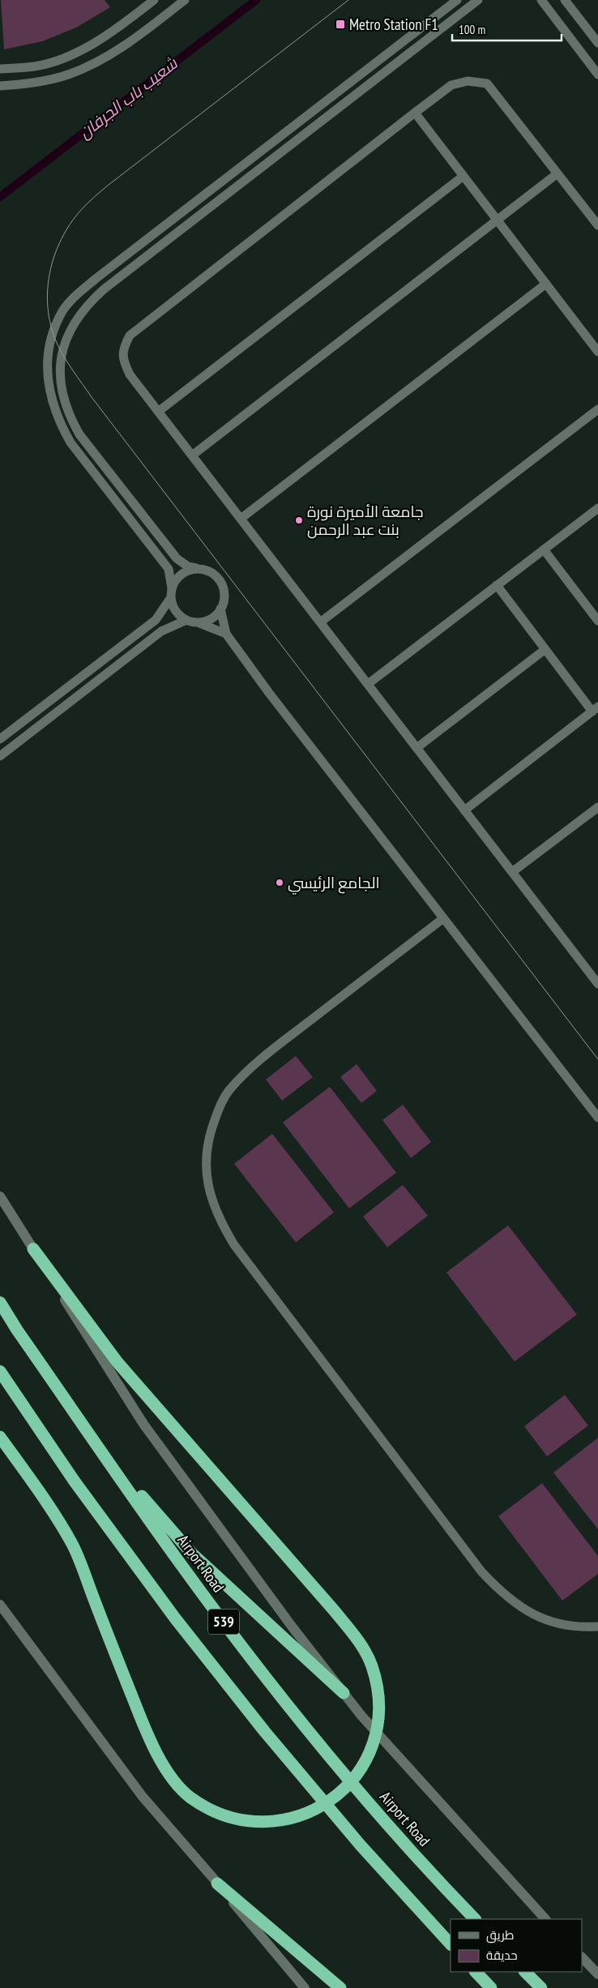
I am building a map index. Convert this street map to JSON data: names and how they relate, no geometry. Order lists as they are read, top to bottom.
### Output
{
  "streets": {
    "highway": ["Airport Road", "539"]
  },
  "water": ["شعيب باب الجرفان"],
  "places": {
    "transit": ["Metro Station F1"],
    "other": ["جامعة الأميرة نورة بنت عبد الرحمن", "الجامع الرئيسي"]
  },
  "legend": ["طريق", "حديقة"],
  "scale_bar": "100 m"
}
